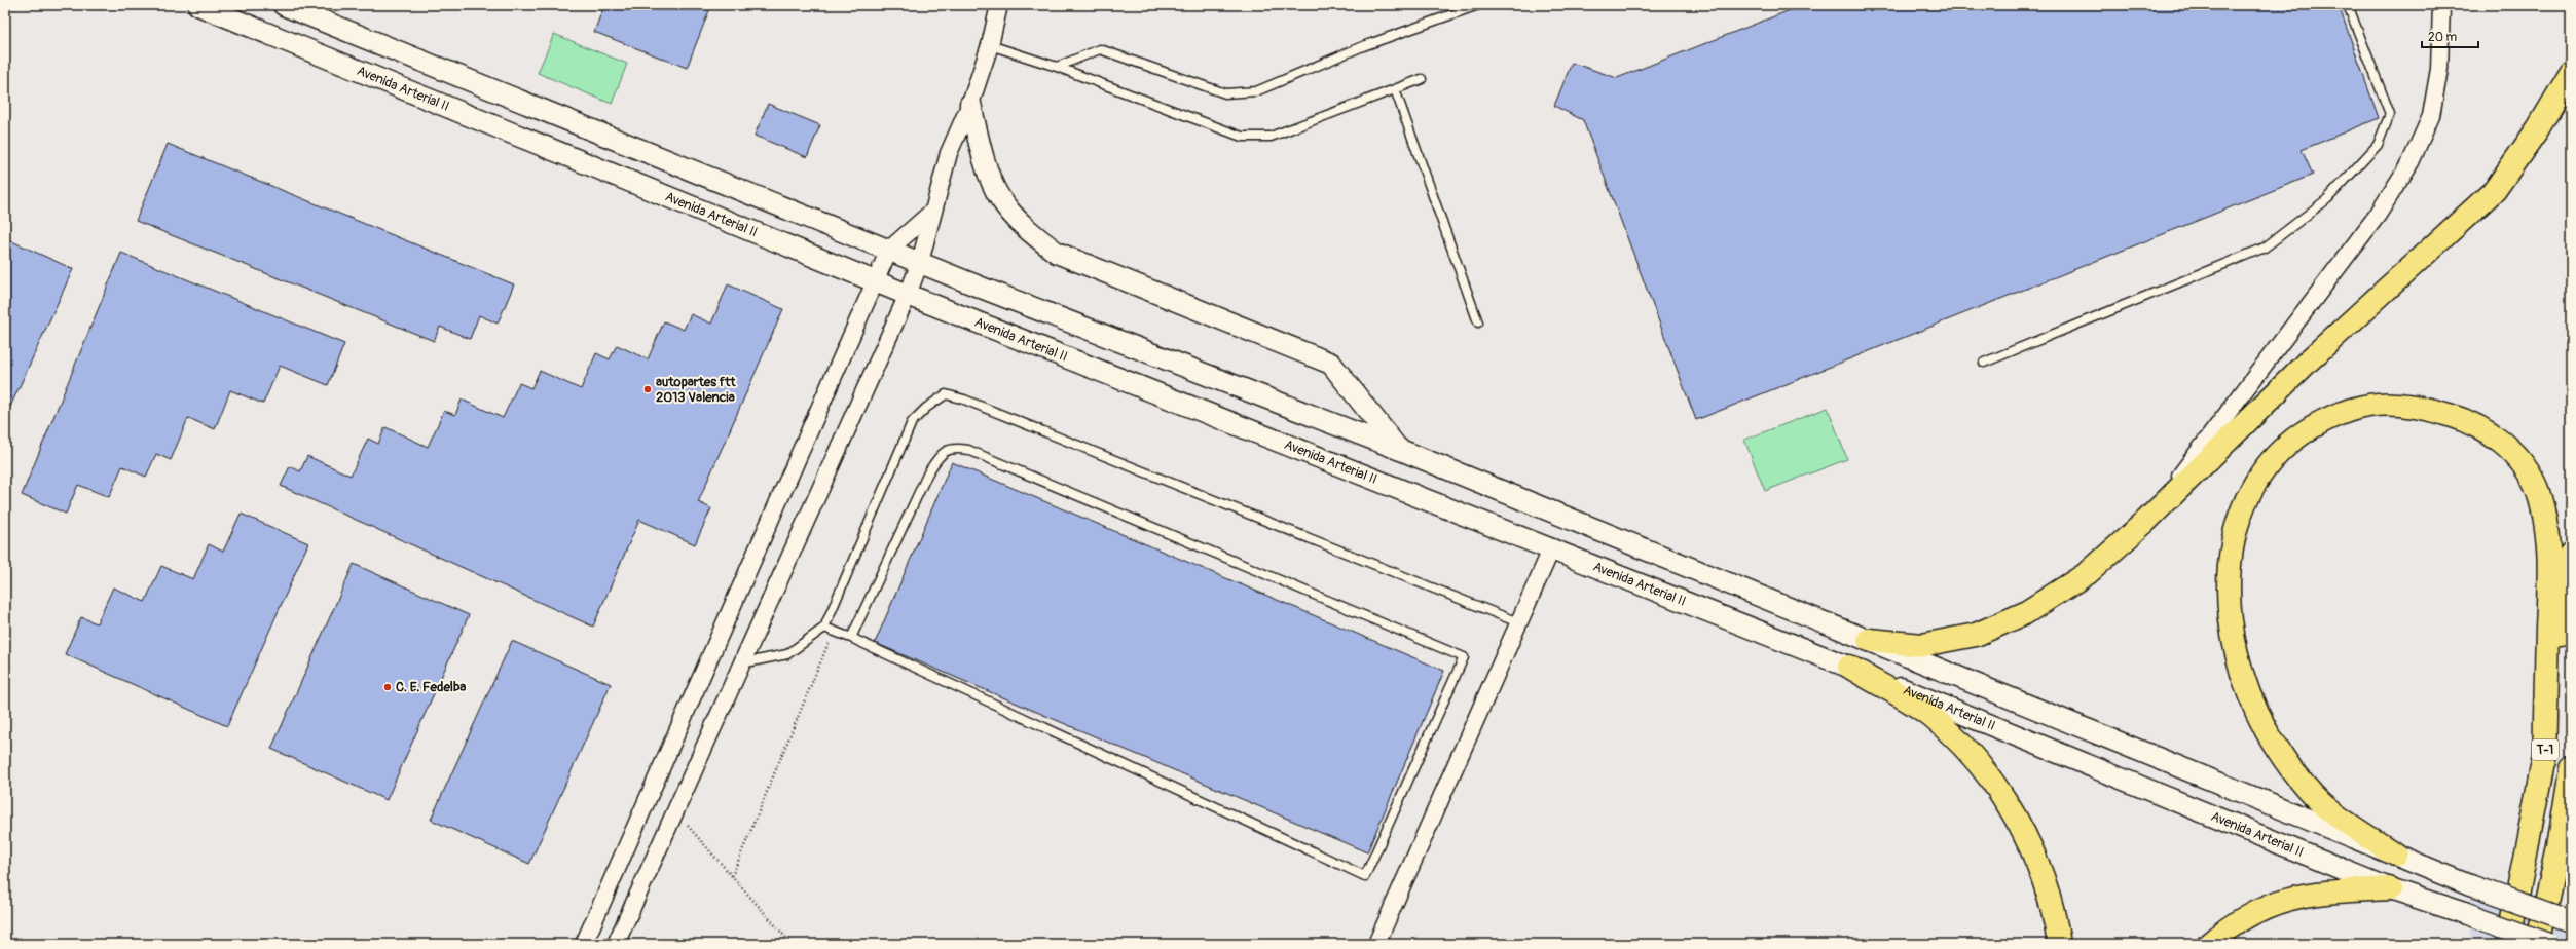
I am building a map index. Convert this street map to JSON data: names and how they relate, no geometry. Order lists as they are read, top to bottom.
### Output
{
  "streets": {
    "highway": ["T-1"],
    "street": ["Avenida Arterial II"]
  },
  "places": ["autopartes ftt 2013 Valencia", "C. E. Fedelba"],
  "scale_bar": "20 m"
}
